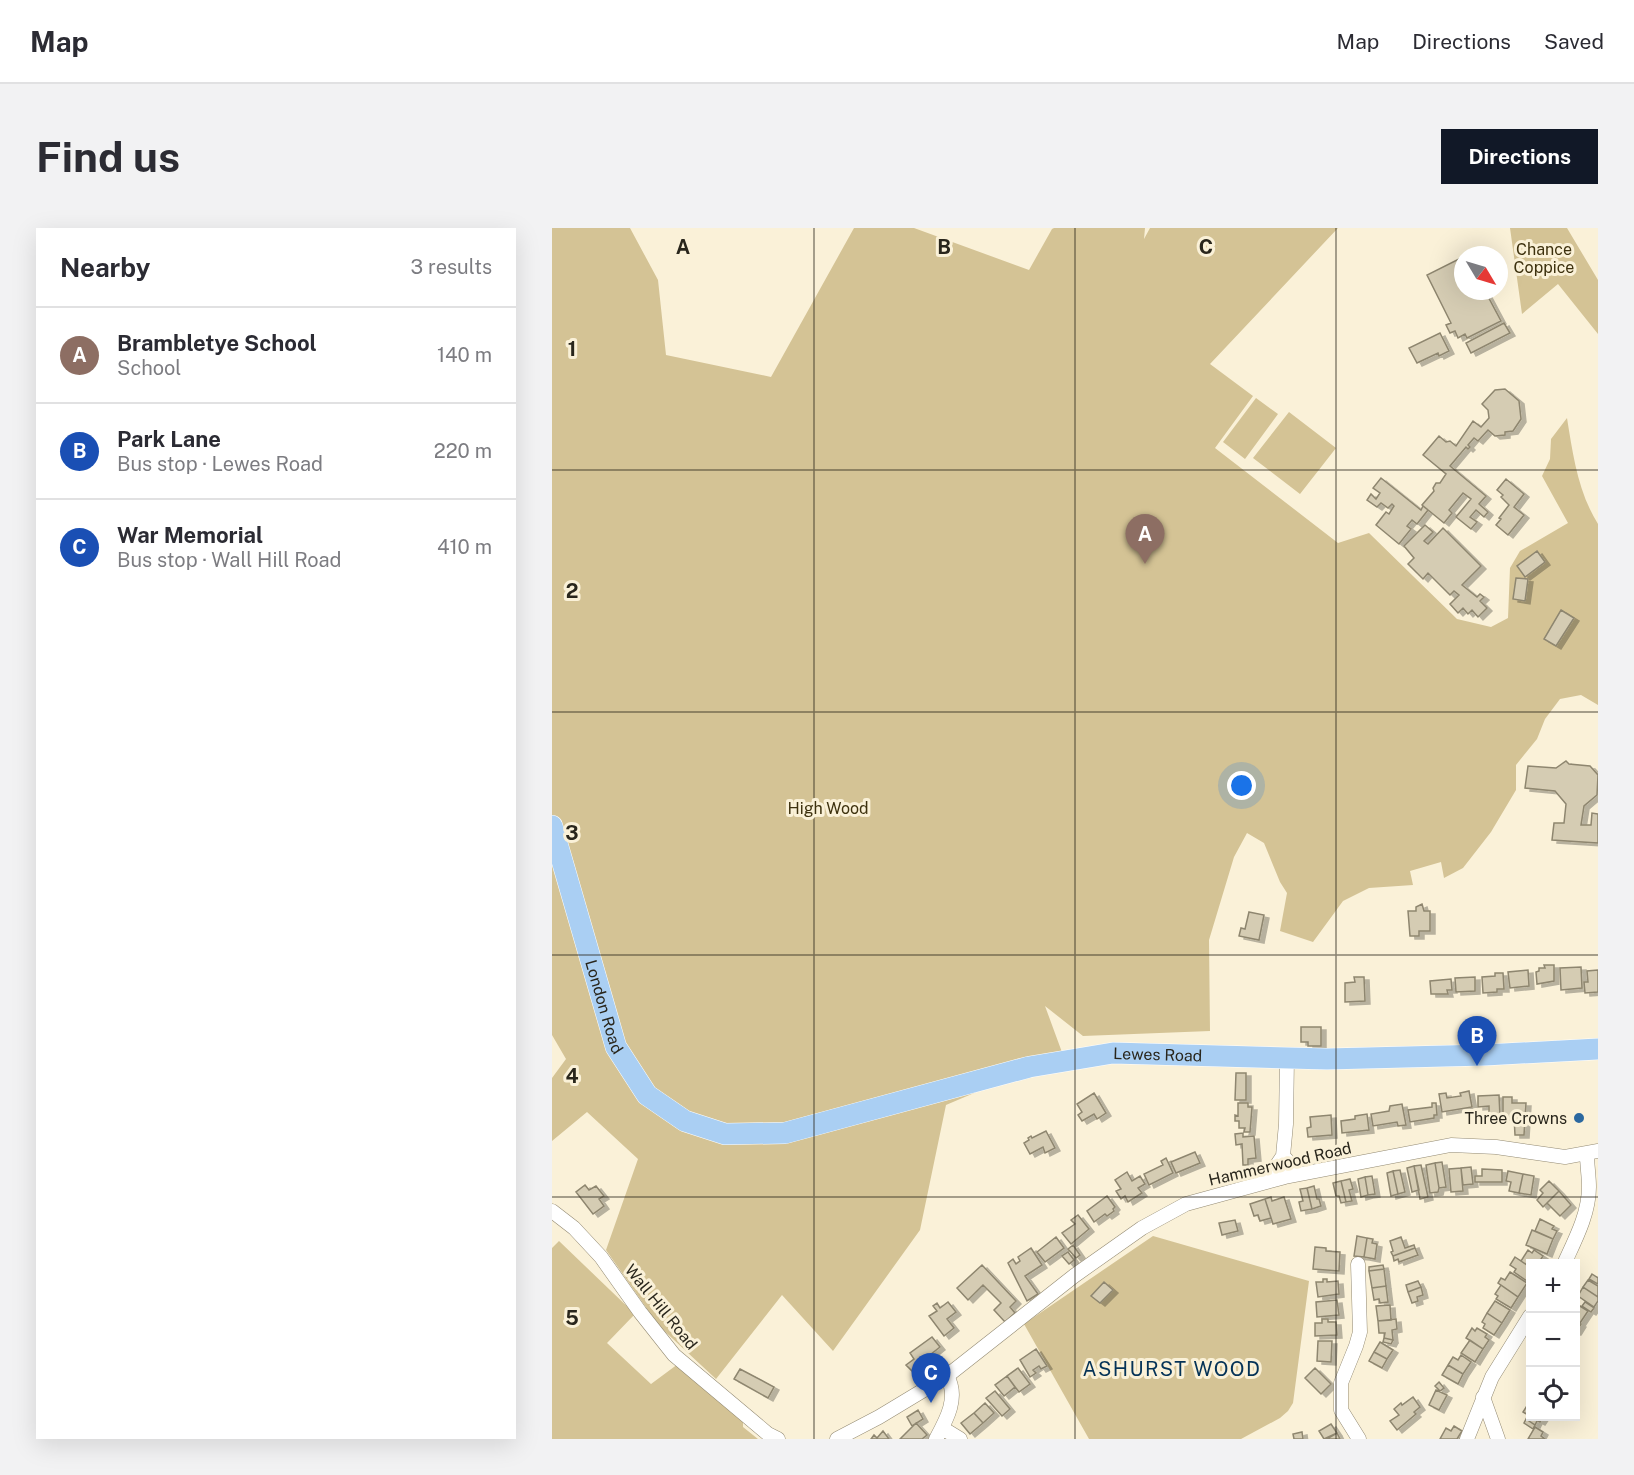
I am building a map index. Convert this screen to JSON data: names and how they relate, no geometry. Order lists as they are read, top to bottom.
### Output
{
  "streets": {
    "highway": ["London Road", "Lewes Road"],
    "street": ["Hammerwood Road", "Wall Hill Road"]
  },
  "crossings": [
    ["London Road", "Lewes Road"]
  ],
  "districts": ["ASHURST WOOD"],
  "parks": ["Chance Coppice", "High Wood"],
  "places": ["Three Crowns"],
  "north": "bottom right",
  "page": {
    "header": "Map",
    "nav": ["Map", "Directions", "Saved"],
    "buttons": "Directions",
    "title": "Find us",
    "heading": ["Nearby", "3 results"],
    "list": [
      {
        "mark": "A",
        "name": "Brambletye School",
        "note": "School",
        "value": "140 m"
      },
      {
        "mark": "B",
        "name": "Park Lane",
        "note": "Bus stop · Lewes Road",
        "value": "220 m"
      },
      {
        "mark": "C",
        "name": "War Memorial",
        "note": "Bus stop · Wall Hill Road",
        "value": "410 m"
      }
    ],
    "pins": ["A", "B", "C"],
    "map_buttons": ["+", "−"]
  },
  "grid": {
    "columns": ["A", "B", "C"],
    "rows": [
      "1",
      "2",
      "3",
      "4",
      "5"
    ]
  }
}
